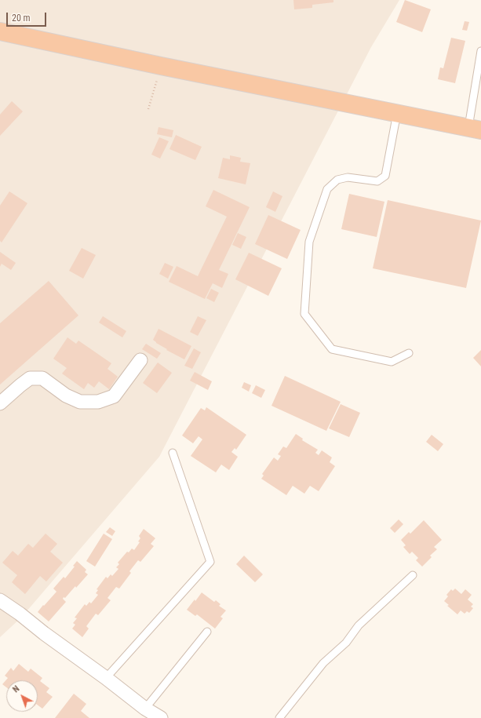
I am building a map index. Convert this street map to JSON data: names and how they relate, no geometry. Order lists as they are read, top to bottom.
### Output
{
  "scale_bar": "20 m",
  "north": "top left"
}
